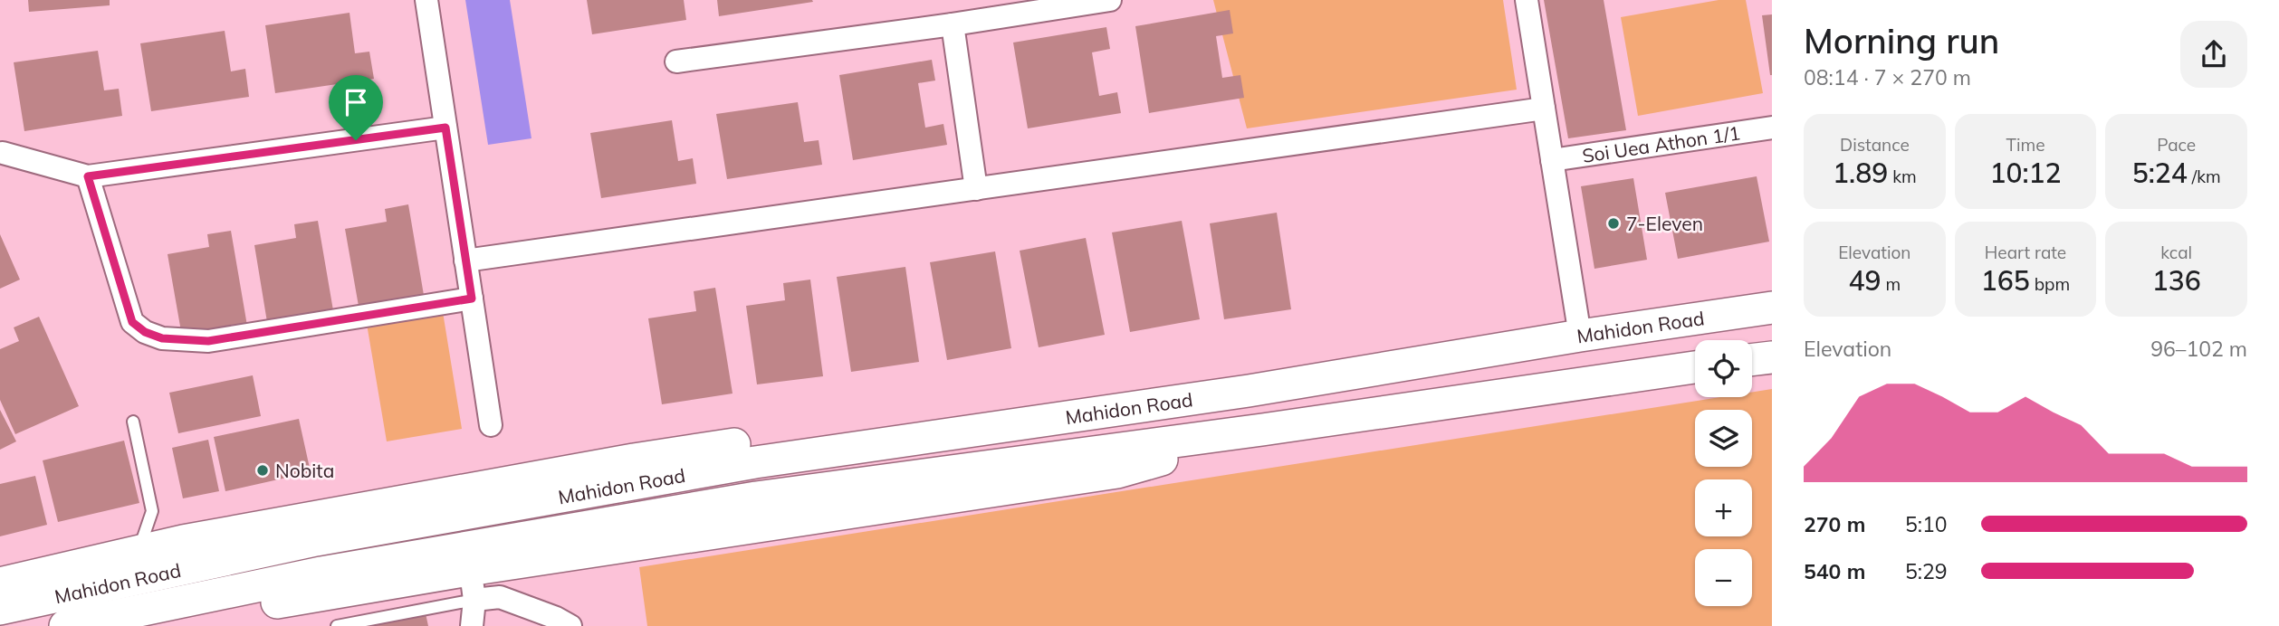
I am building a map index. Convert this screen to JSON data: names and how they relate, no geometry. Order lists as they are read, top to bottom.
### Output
{
  "streets": {
    "main road": ["Mahidon Road"],
    "street": ["Soi Uea Athon 1/1"]
  },
  "places": ["7-Eleven", "Nobita"],
  "page": {
    "heading": ["Morning run", "08:14 · 7 × 270 m"],
    "stats": [
      ["Distance", "1.89 km"],
      ["Time", "10:12"],
      ["Pace", "5:24 /km"],
      ["Elevation", "49 m"],
      ["Heart rate", "165 bpm"],
      ["kcal", "136"]
    ],
    "chart": ["Elevation", "96–102 m"],
    "map_buttons": ["+", "−"],
    "list": [
      {
        "name": "270 m",
        "note": "5:10"
      },
      {
        "name": "540 m",
        "note": "5:29"
      }
    ]
  }
}
